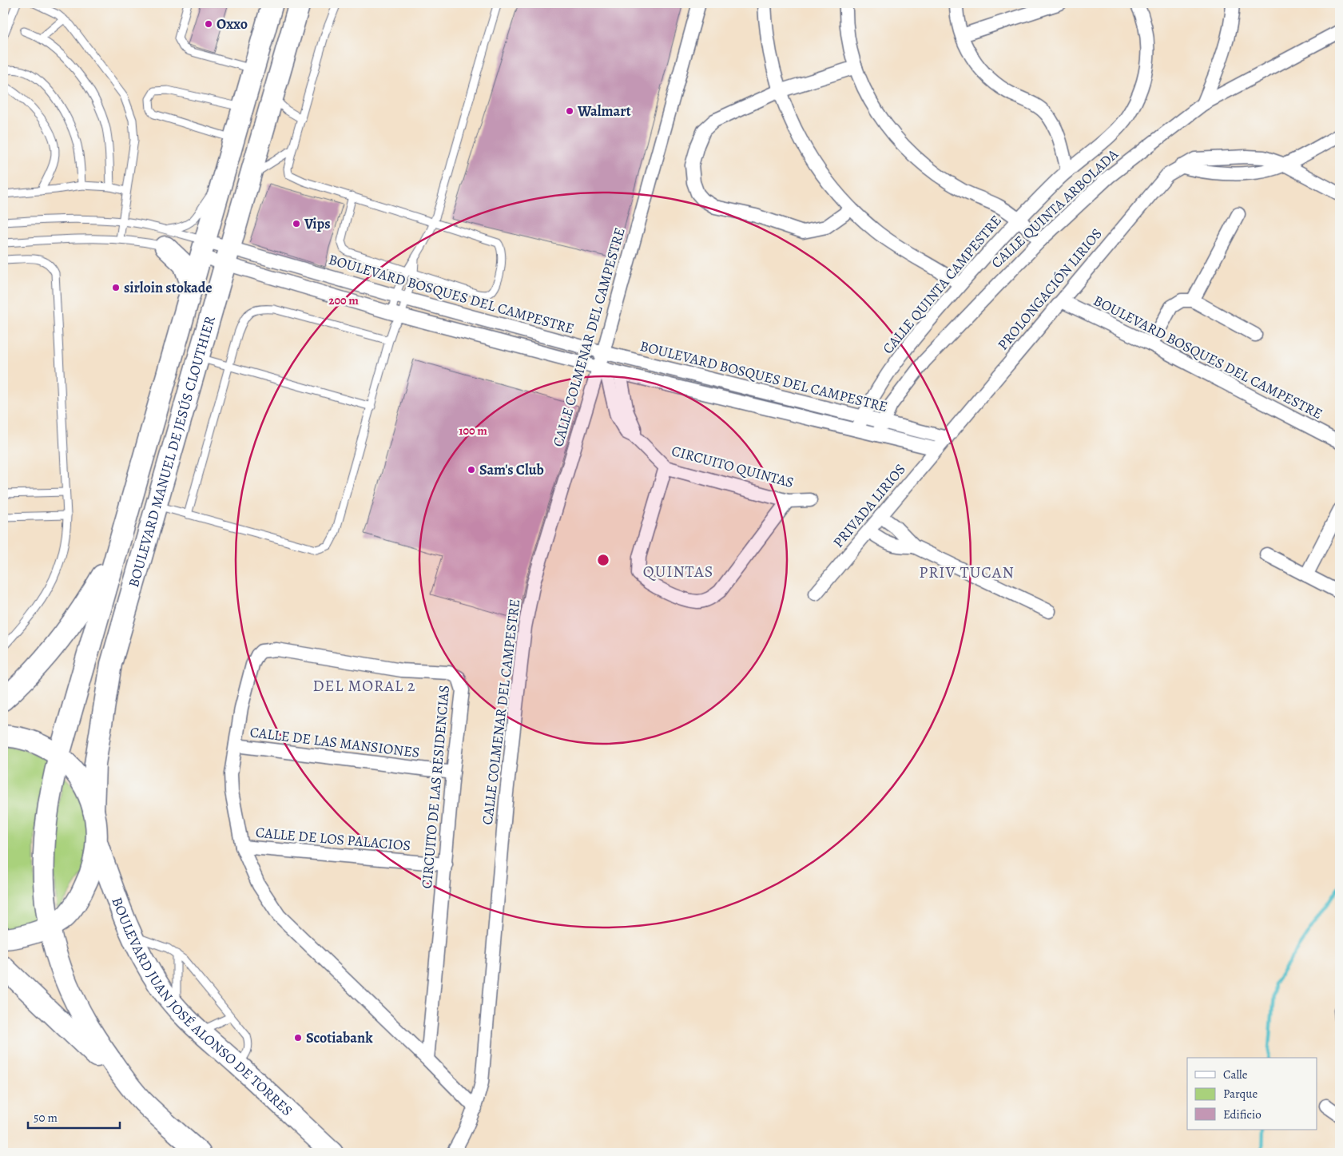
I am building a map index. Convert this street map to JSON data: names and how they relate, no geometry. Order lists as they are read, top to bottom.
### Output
{
  "streets": {
    "main road": ["BOULEVARD MANUEL DE JESÚS CLOUTHIER", "BOULEVARD JUAN JOSÉ ALONSO DE TORRES"],
    "street": [
      "CALLE QUINTA ARBOLADA",
      "CALLE QUINTA CAMPESTRE",
      "PROLONGACIÓN LIRIOS",
      "BOULEVARD BOSQUES DEL CAMPESTRE",
      "CALLE COLMENAR DEL CAMPESTRE",
      "CIRCUITO QUINTAS",
      "PRIVADA LIRIOS",
      "CALLE DE LAS MANSIONES",
      "CIRCUITO DE LAS RESIDENCIAS",
      "CALLE DE LOS PALACIOS"
    ]
  },
  "crossings": [
    ["CALLE QUINTA ARBOLADA", "BOULEVARD BOSQUES DEL CAMPESTRE"],
    ["CALLE QUINTA CAMPESTRE", "BOULEVARD BOSQUES DEL CAMPESTRE"],
    ["PROLONGACIÓN LIRIOS", "BOULEVARD BOSQUES DEL CAMPESTRE"],
    ["PROLONGACIÓN LIRIOS", "PRIVADA LIRIOS"],
    ["BOULEVARD BOSQUES DEL CAMPESTRE", "CALLE COLMENAR DEL CAMPESTRE"],
    ["BOULEVARD BOSQUES DEL CAMPESTRE", "BOULEVARD MANUEL DE JESÚS CLOUTHIER"],
    ["BOULEVARD BOSQUES DEL CAMPESTRE", "CIRCUITO QUINTAS"],
    ["BOULEVARD BOSQUES DEL CAMPESTRE", "PRIVADA LIRIOS"],
    ["CALLE COLMENAR DEL CAMPESTRE", "CIRCUITO QUINTAS"],
    ["CALLE COLMENAR DEL CAMPESTRE", "CIRCUITO DE LAS RESIDENCIAS"],
    ["CALLE DE LAS MANSIONES", "CIRCUITO DE LAS RESIDENCIAS"],
    ["CIRCUITO DE LAS RESIDENCIAS", "CALLE DE LOS PALACIOS"]
  ],
  "districts": ["QUINTAS", "PRIV TUCAN", "DEL MORAL 2"],
  "places": [
    "Oxxo",
    "Walmart",
    "Vips",
    "sirloin stokade",
    "Sam's Club",
    "Scotiabank"
  ],
  "legend": ["Calle", "Parque", "Edificio"],
  "scale_bar": "50 m",
  "rings": ["200 m", "100 m"]
}
